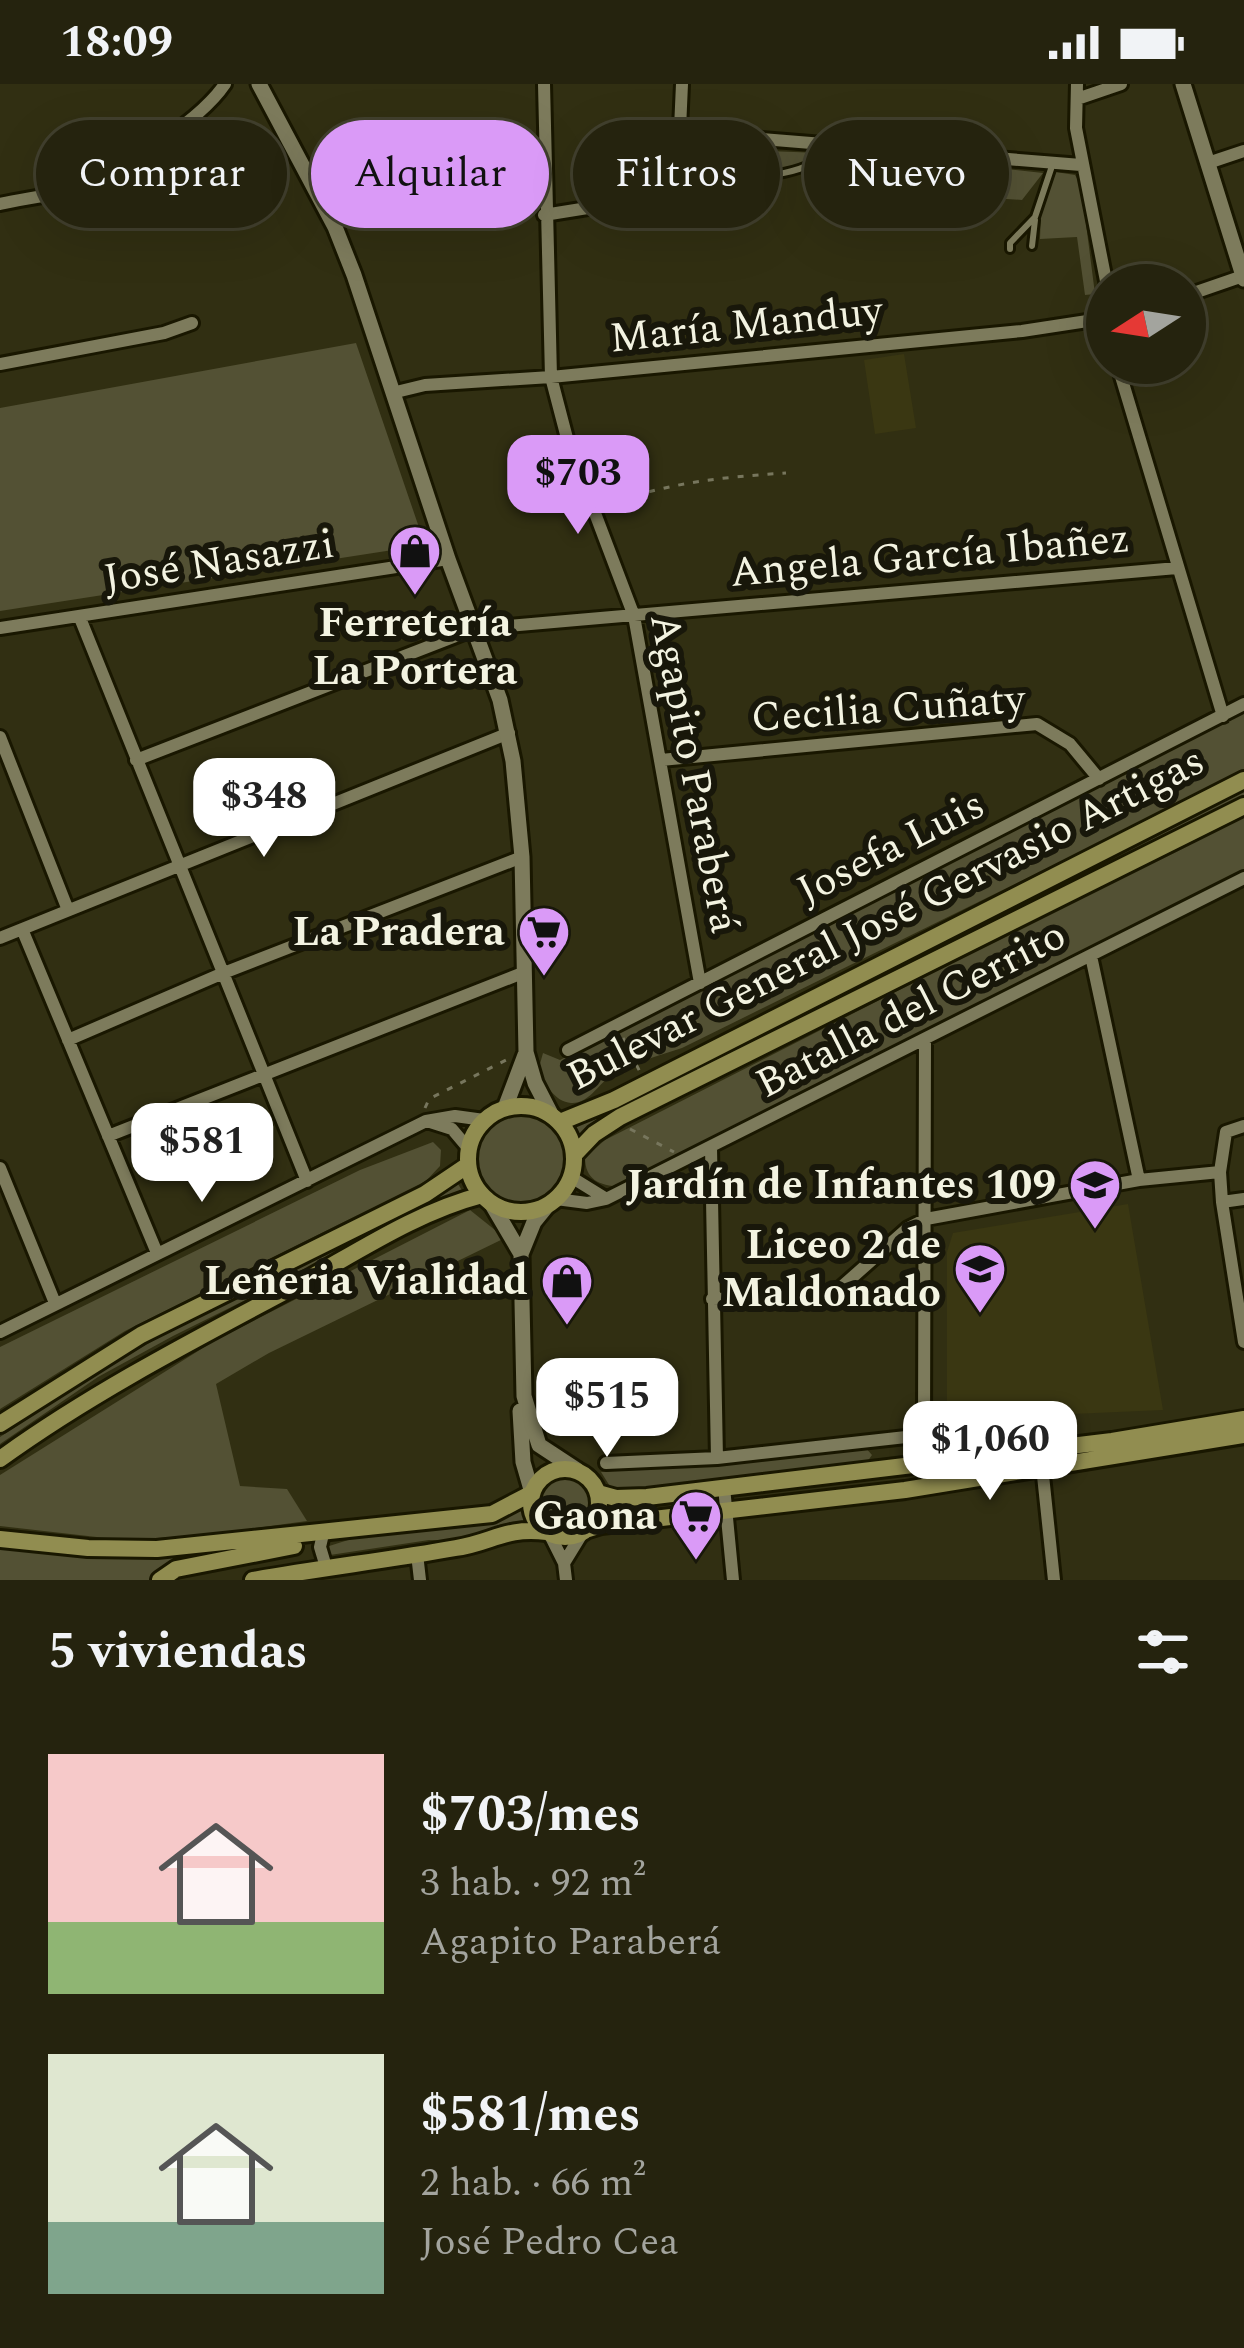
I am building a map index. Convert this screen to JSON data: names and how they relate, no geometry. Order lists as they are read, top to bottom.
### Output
{
  "streets": {
    "main road": ["Bulevar General José Gervasio Artigas"],
    "street": [
      "María Manduy",
      "Angela García Ibañez",
      "José Nasazzi",
      "Cecilia Cuñaty",
      "Agapito Paraberá",
      "Josefa Luis",
      "Batalla del Cerrito"
    ]
  },
  "crossings": [
    ["María Manduy", "Agapito Paraberá"],
    ["Angela García Ibañez", "Agapito Paraberá"],
    ["Cecilia Cuñaty", "Agapito Paraberá"],
    ["Cecilia Cuñaty", "Josefa Luis"],
    ["Agapito Paraberá", "Josefa Luis"]
  ],
  "places": {
    "shop": ["Ferretería La Portera", "Leñeria Vialidad"],
    "supermarket": ["La Pradera", "Gaona"],
    "school or university": ["Jardín de Infantes 109", "Liceo 2 de Maldonado"]
  },
  "north": "left",
  "page": {
    "status": "18:09",
    "chip": [
      "Comprar",
      "Alquilar",
      "Filtros",
      "Nuevo"
    ],
    "price": [
      "$703",
      "$348",
      "$581",
      "$515",
      "$1,060"
    ],
    "heading": "5 viviendas",
    "list": [
      {
        "name": "$703/mes",
        "note": "3 hab. · 92 m² · Agapito Paraberá"
      },
      {
        "name": "$581/mes",
        "note": "2 hab. · 66 m² · José Pedro Cea"
      }
    ]
  }
}
